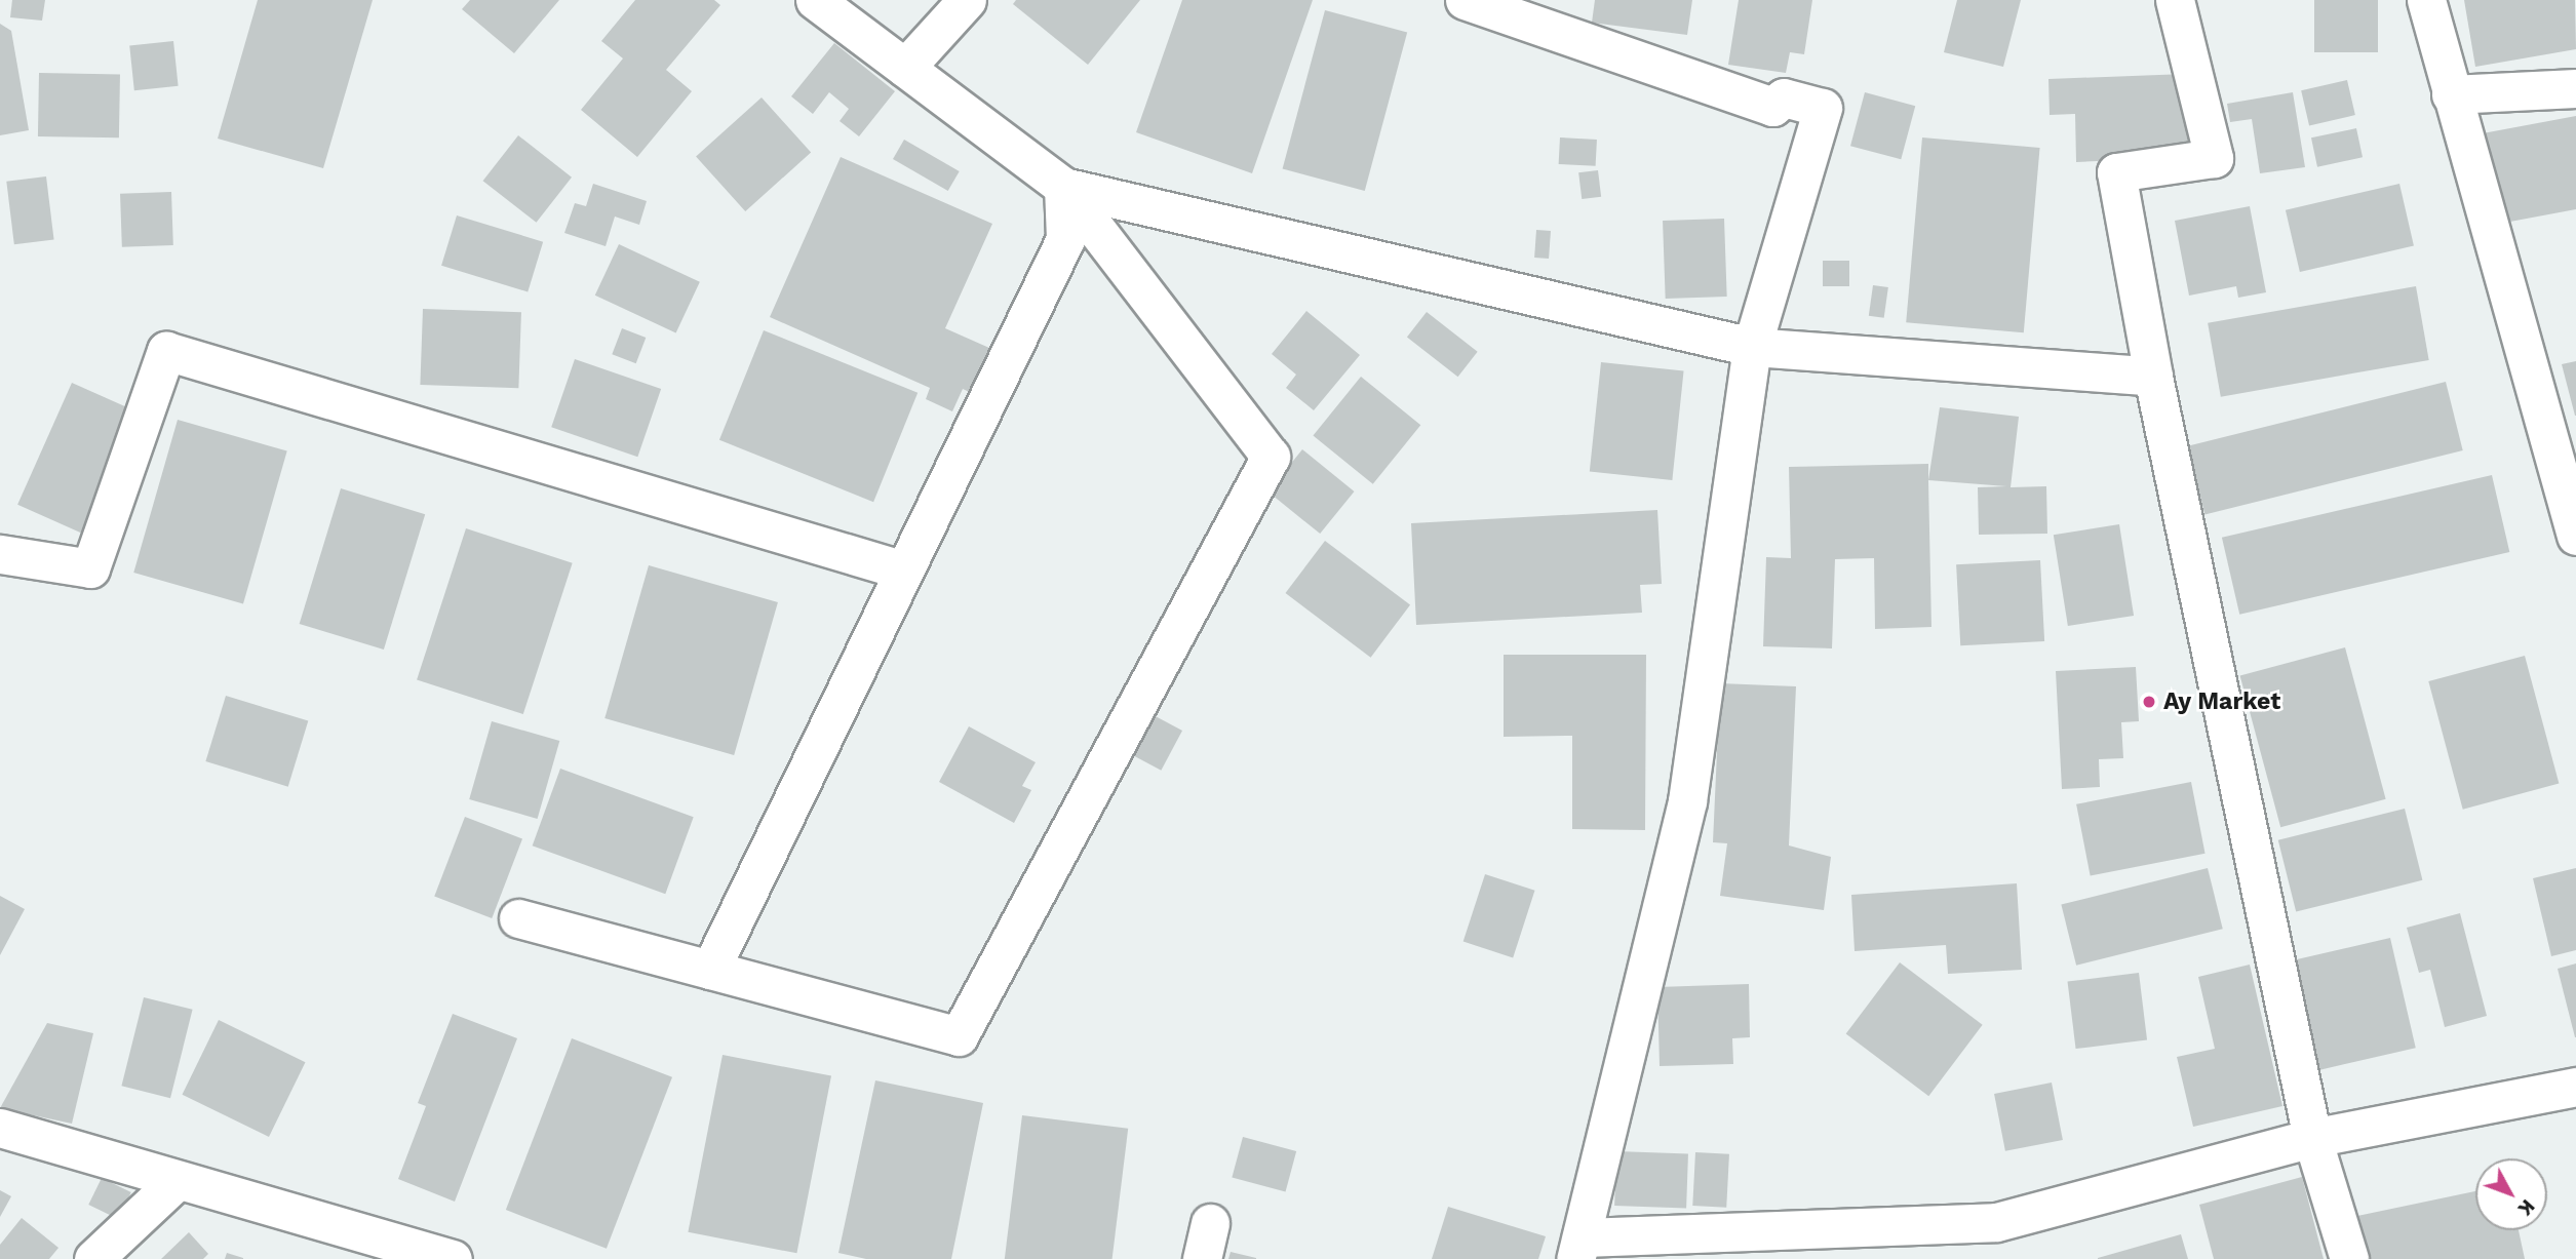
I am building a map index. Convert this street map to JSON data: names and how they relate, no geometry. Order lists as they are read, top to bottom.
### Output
{
  "places": ["Ay Market"],
  "north": "bottom right"
}
